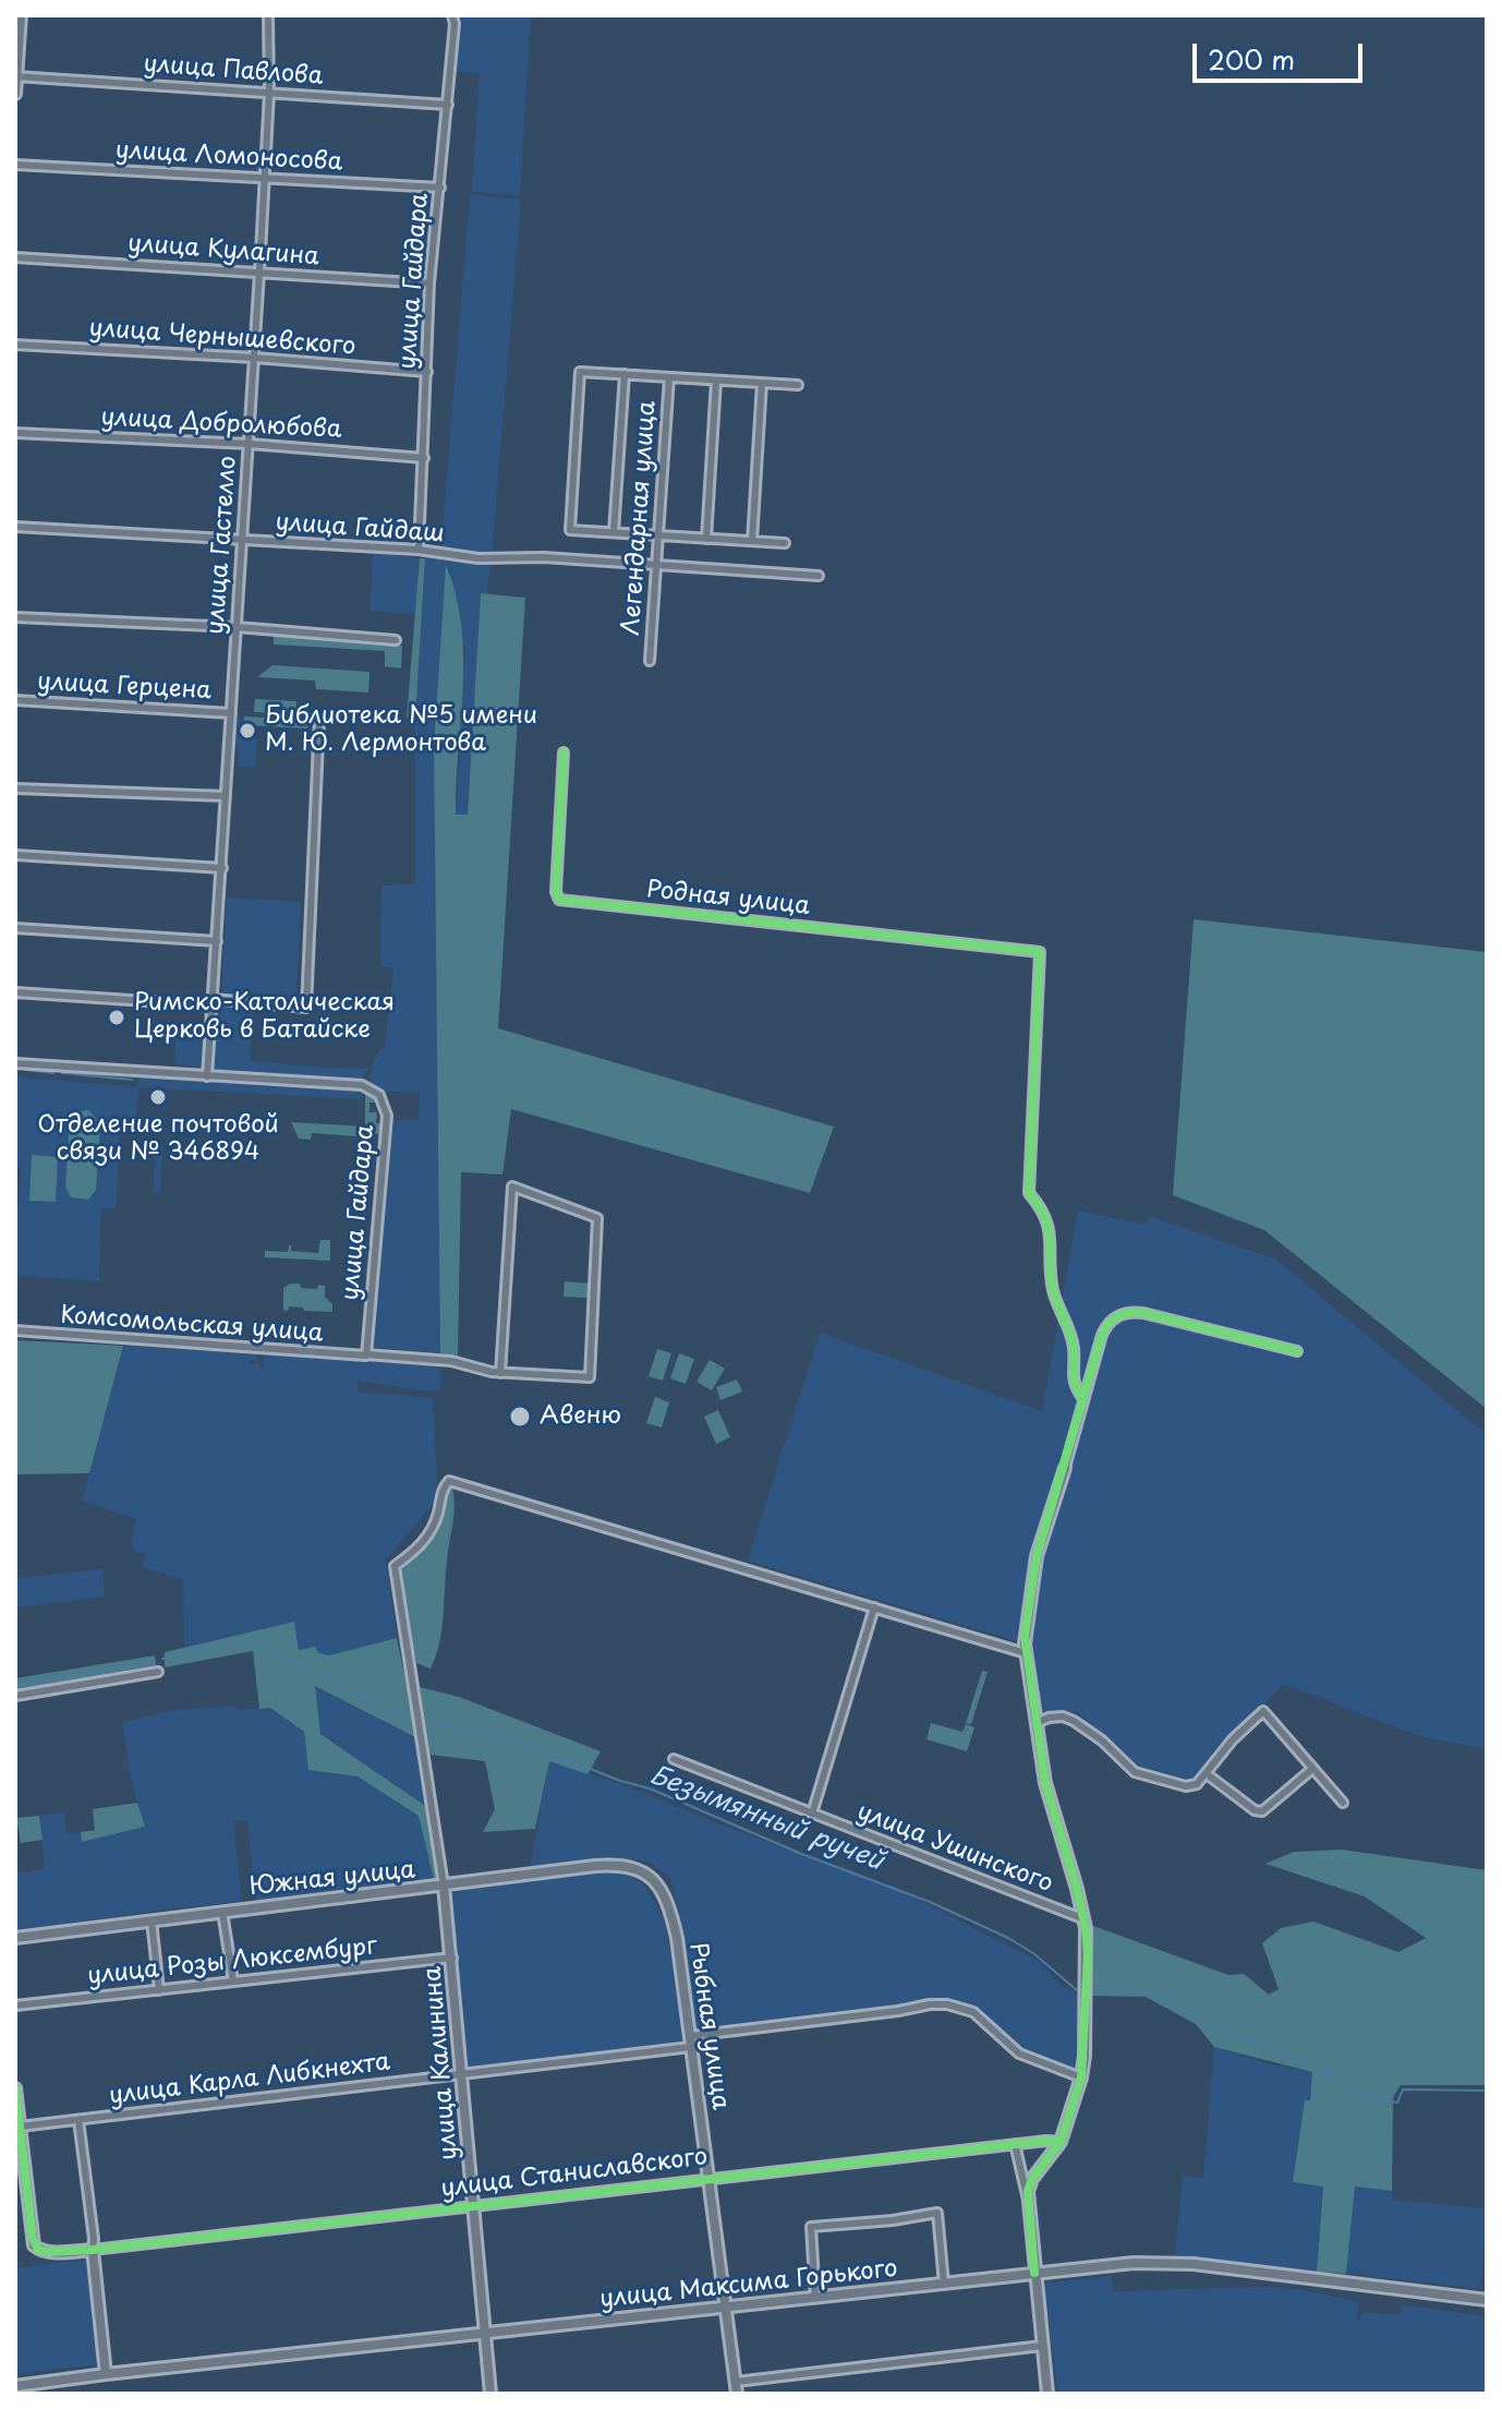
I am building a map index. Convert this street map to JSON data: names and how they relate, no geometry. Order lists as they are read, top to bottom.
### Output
{
  "streets": {
    "street": [
      "улица Павлова",
      "улица Ломоносова",
      "улица Кулагина",
      "улица Гайдара",
      "улица Чернышевского",
      "улица Добролюбова",
      "Легендарная улица",
      "улица Гайдаш",
      "улица Гастелло",
      "улица Герцена",
      "Родная улица",
      "Комсомольская улица",
      "улица Ушинского",
      "Южная улица",
      "улица Розы Люксембург",
      "Рыбная улица",
      "улица Калинина",
      "улица Карла Либкнехта",
      "улица Станиславского",
      "улица Максима Горького"
    ]
  },
  "crossings": [
    ["улица Павлова", "улица Гайдара"],
    ["улица Павлова", "улица Гастелло"],
    ["улица Ломоносова", "улица Гайдара"],
    ["улица Ломоносова", "улица Гастелло"],
    ["улица Кулагина", "улица Гайдара"],
    ["улица Кулагина", "улица Гастелло"],
    ["улица Гайдара", "улица Чернышевского"],
    ["улица Гайдара", "улица Добролюбова"],
    ["улица Гайдара", "улица Гайдаш"],
    ["улица Гайдара", "улица Гастелло"],
    ["улица Гайдара", "Комсомольская улица"],
    ["улица Чернышевского", "улица Гастелло"],
    ["улица Добролюбова", "улица Гастелло"],
    ["Легендарная улица", "улица Гайдаш"],
    ["улица Гайдаш", "улица Гастелло"],
    ["улица Гастелло", "улица Герцена"],
    ["Южная улица", "Рыбная улица"],
    ["Южная улица", "улица Калинина"],
    ["улица Розы Люксембург", "улица Калинина"],
    ["Рыбная улица", "улица Карла Либкнехта"],
    ["Рыбная улица", "улица Станиславского"],
    ["Рыбная улица", "улица Максима Горького"],
    ["улица Калинина", "улица Карла Либкнехта"],
    ["улица Калинина", "улица Станиславского"],
    ["улица Калинина", "улица Максима Горького"]
  ],
  "water": ["Безымянный ручей"],
  "places": [
    "Библиотека №5 имени М. Ю. Лермонтова",
    "Римско-Католическая Церковь в Батайске",
    "Отделение почтовой связи № 346894",
    "Авеню"
  ],
  "scale_bar": "200 m"
}
